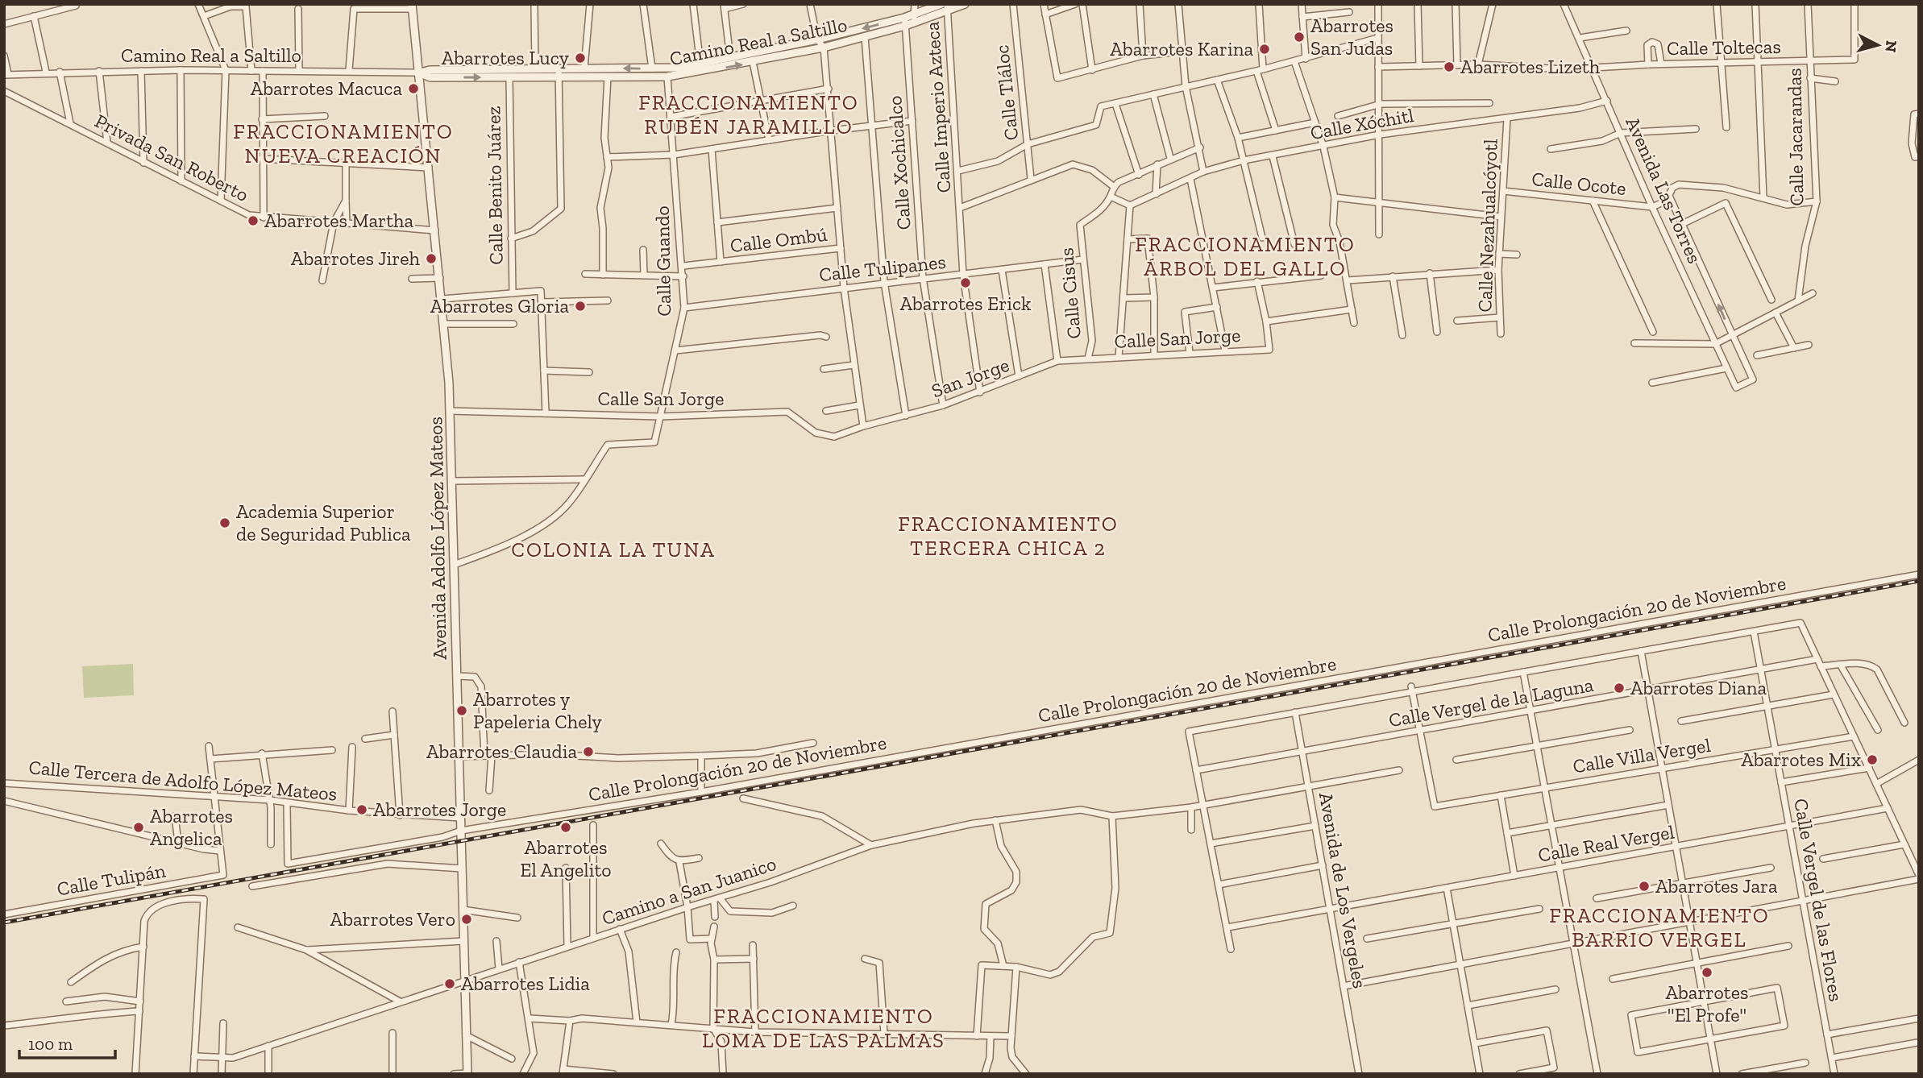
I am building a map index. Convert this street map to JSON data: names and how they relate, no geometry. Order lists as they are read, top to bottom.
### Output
{
  "streets": {
    "street": [
      "Camino Real a Saltillo",
      "Calle Toltecas",
      "Calle Tláloc",
      "Calle Imperio Azteca",
      "Calle Xóchitl",
      "Calle Jacarandas",
      "Privada San Roberto",
      "Calle Xochicalco",
      "Calle Ocote",
      "Calle Benito Juárez",
      "Avenida Las Torres",
      "Calle Nezahualcóyotl",
      "Calle Ombú",
      "Calle Guando",
      "Calle Tulipanes",
      "Calle Cisus",
      "Calle San Jorge",
      "San Jorge",
      "Avenida Adolfo López Mateos",
      "Calle Prolongación 20 de Noviembre",
      "Calle Vergel de la Laguna",
      "Calle Villa Vergel",
      "Calle Tercera de Adolfo López Mateos",
      "Calle Real Vergel",
      "Calle Tulipán",
      "Avenida de Los Vergeles",
      "Camino a San Juanico",
      "Calle Vergel de las Flores"
    ]
  },
  "crossings": [
    ["Camino Real a Saltillo", "Calle Imperio Azteca"],
    ["Camino Real a Saltillo", "Calle Xochicalco"],
    ["Camino Real a Saltillo", "Calle Benito Juárez"],
    ["Camino Real a Saltillo", "Calle Guando"],
    ["Camino Real a Saltillo", "Avenida Adolfo López Mateos"],
    ["Calle Toltecas", "Calle Jacarandas"],
    ["Calle Toltecas", "Avenida Las Torres"],
    ["Calle Imperio Azteca", "Calle Tulipanes"],
    ["Calle Imperio Azteca", "San Jorge"],
    ["Calle Xóchitl", "Avenida Las Torres"],
    ["Calle Xóchitl", "Calle Nezahualcóyotl"],
    ["Privada San Roberto", "Avenida Adolfo López Mateos"],
    ["Calle Xochicalco", "Calle Tulipanes"],
    ["Calle Xochicalco", "San Jorge"],
    ["Calle Ocote", "Avenida Las Torres"],
    ["Calle Ocote", "Calle Nezahualcóyotl"],
    ["Calle Ombú", "Calle Guando"],
    ["Calle Guando", "Calle Tulipanes"],
    ["Calle Guando", "Calle San Jorge"],
    ["Calle Tulipanes", "Calle Cisus"],
    ["Calle Cisus", "Calle San Jorge"],
    ["Calle Cisus", "San Jorge"],
    ["Calle San Jorge", "San Jorge"],
    ["Calle San Jorge", "Avenida Adolfo López Mateos"],
    ["Avenida Adolfo López Mateos", "Calle Prolongación 20 de Noviembre"],
    ["Avenida Adolfo López Mateos", "Calle Tercera de Adolfo López Mateos"],
    ["Avenida Adolfo López Mateos", "Camino a San Juanico"],
    ["Calle Prolongación 20 de Noviembre", "Calle Vergel de la Laguna"],
    ["Calle Prolongación 20 de Noviembre", "Avenida de Los Vergeles"],
    ["Calle Prolongación 20 de Noviembre", "Calle Vergel de las Flores"],
    ["Calle Vergel de la Laguna", "Calle Villa Vergel"],
    ["Calle Vergel de la Laguna", "Avenida de Los Vergeles"],
    ["Calle Vergel de la Laguna", "Calle Vergel de las Flores"],
    ["Calle Villa Vergel", "Calle Vergel de las Flores"],
    ["Calle Real Vergel", "Avenida de Los Vergeles"],
    ["Calle Real Vergel", "Calle Vergel de las Flores"],
    ["Avenida de Los Vergeles", "Camino a San Juanico"]
  ],
  "districts": [
    "FRACCIONAMIENTO RUBÉN JARAMILLO",
    "FRACCIONAMIENTO NUEVA CREACIÓN",
    "FRACCIONAMIENTO ÁRBOL DEL GALLO",
    "FRACCIONAMIENTO TERCERA CHICA 2",
    "COLONIA LA TUNA",
    "FRACCIONAMIENTO BARRIO VERGEL",
    "FRACCIONAMIENTO LOMA DE LAS PALMAS"
  ],
  "places": [
    "Abarrotes San Judas",
    "Abarrotes Karina",
    "Abarrotes Lucy",
    "Abarrotes Lizeth",
    "Abarrotes Macuca",
    "Abarrotes Martha",
    "Abarrotes Jireh",
    "Abarrotes Erick",
    "Abarrotes Gloria",
    "Academia Superior de Seguridad Publica",
    "Abarrotes Diana",
    "Abarrotes y Papeleria Chely",
    "Abarrotes Claudia",
    "Abarrotes Mix",
    "Abarrotes Jorge",
    "Abarrotes Angelica",
    "Abarrotes El Angelito",
    "Abarrotes Jara",
    "Abarrotes Vero",
    "Abarrotes \"El Profe\"",
    "Abarrotes Lidia"
  ],
  "scale_bar": "100 m",
  "north": "right"
}
